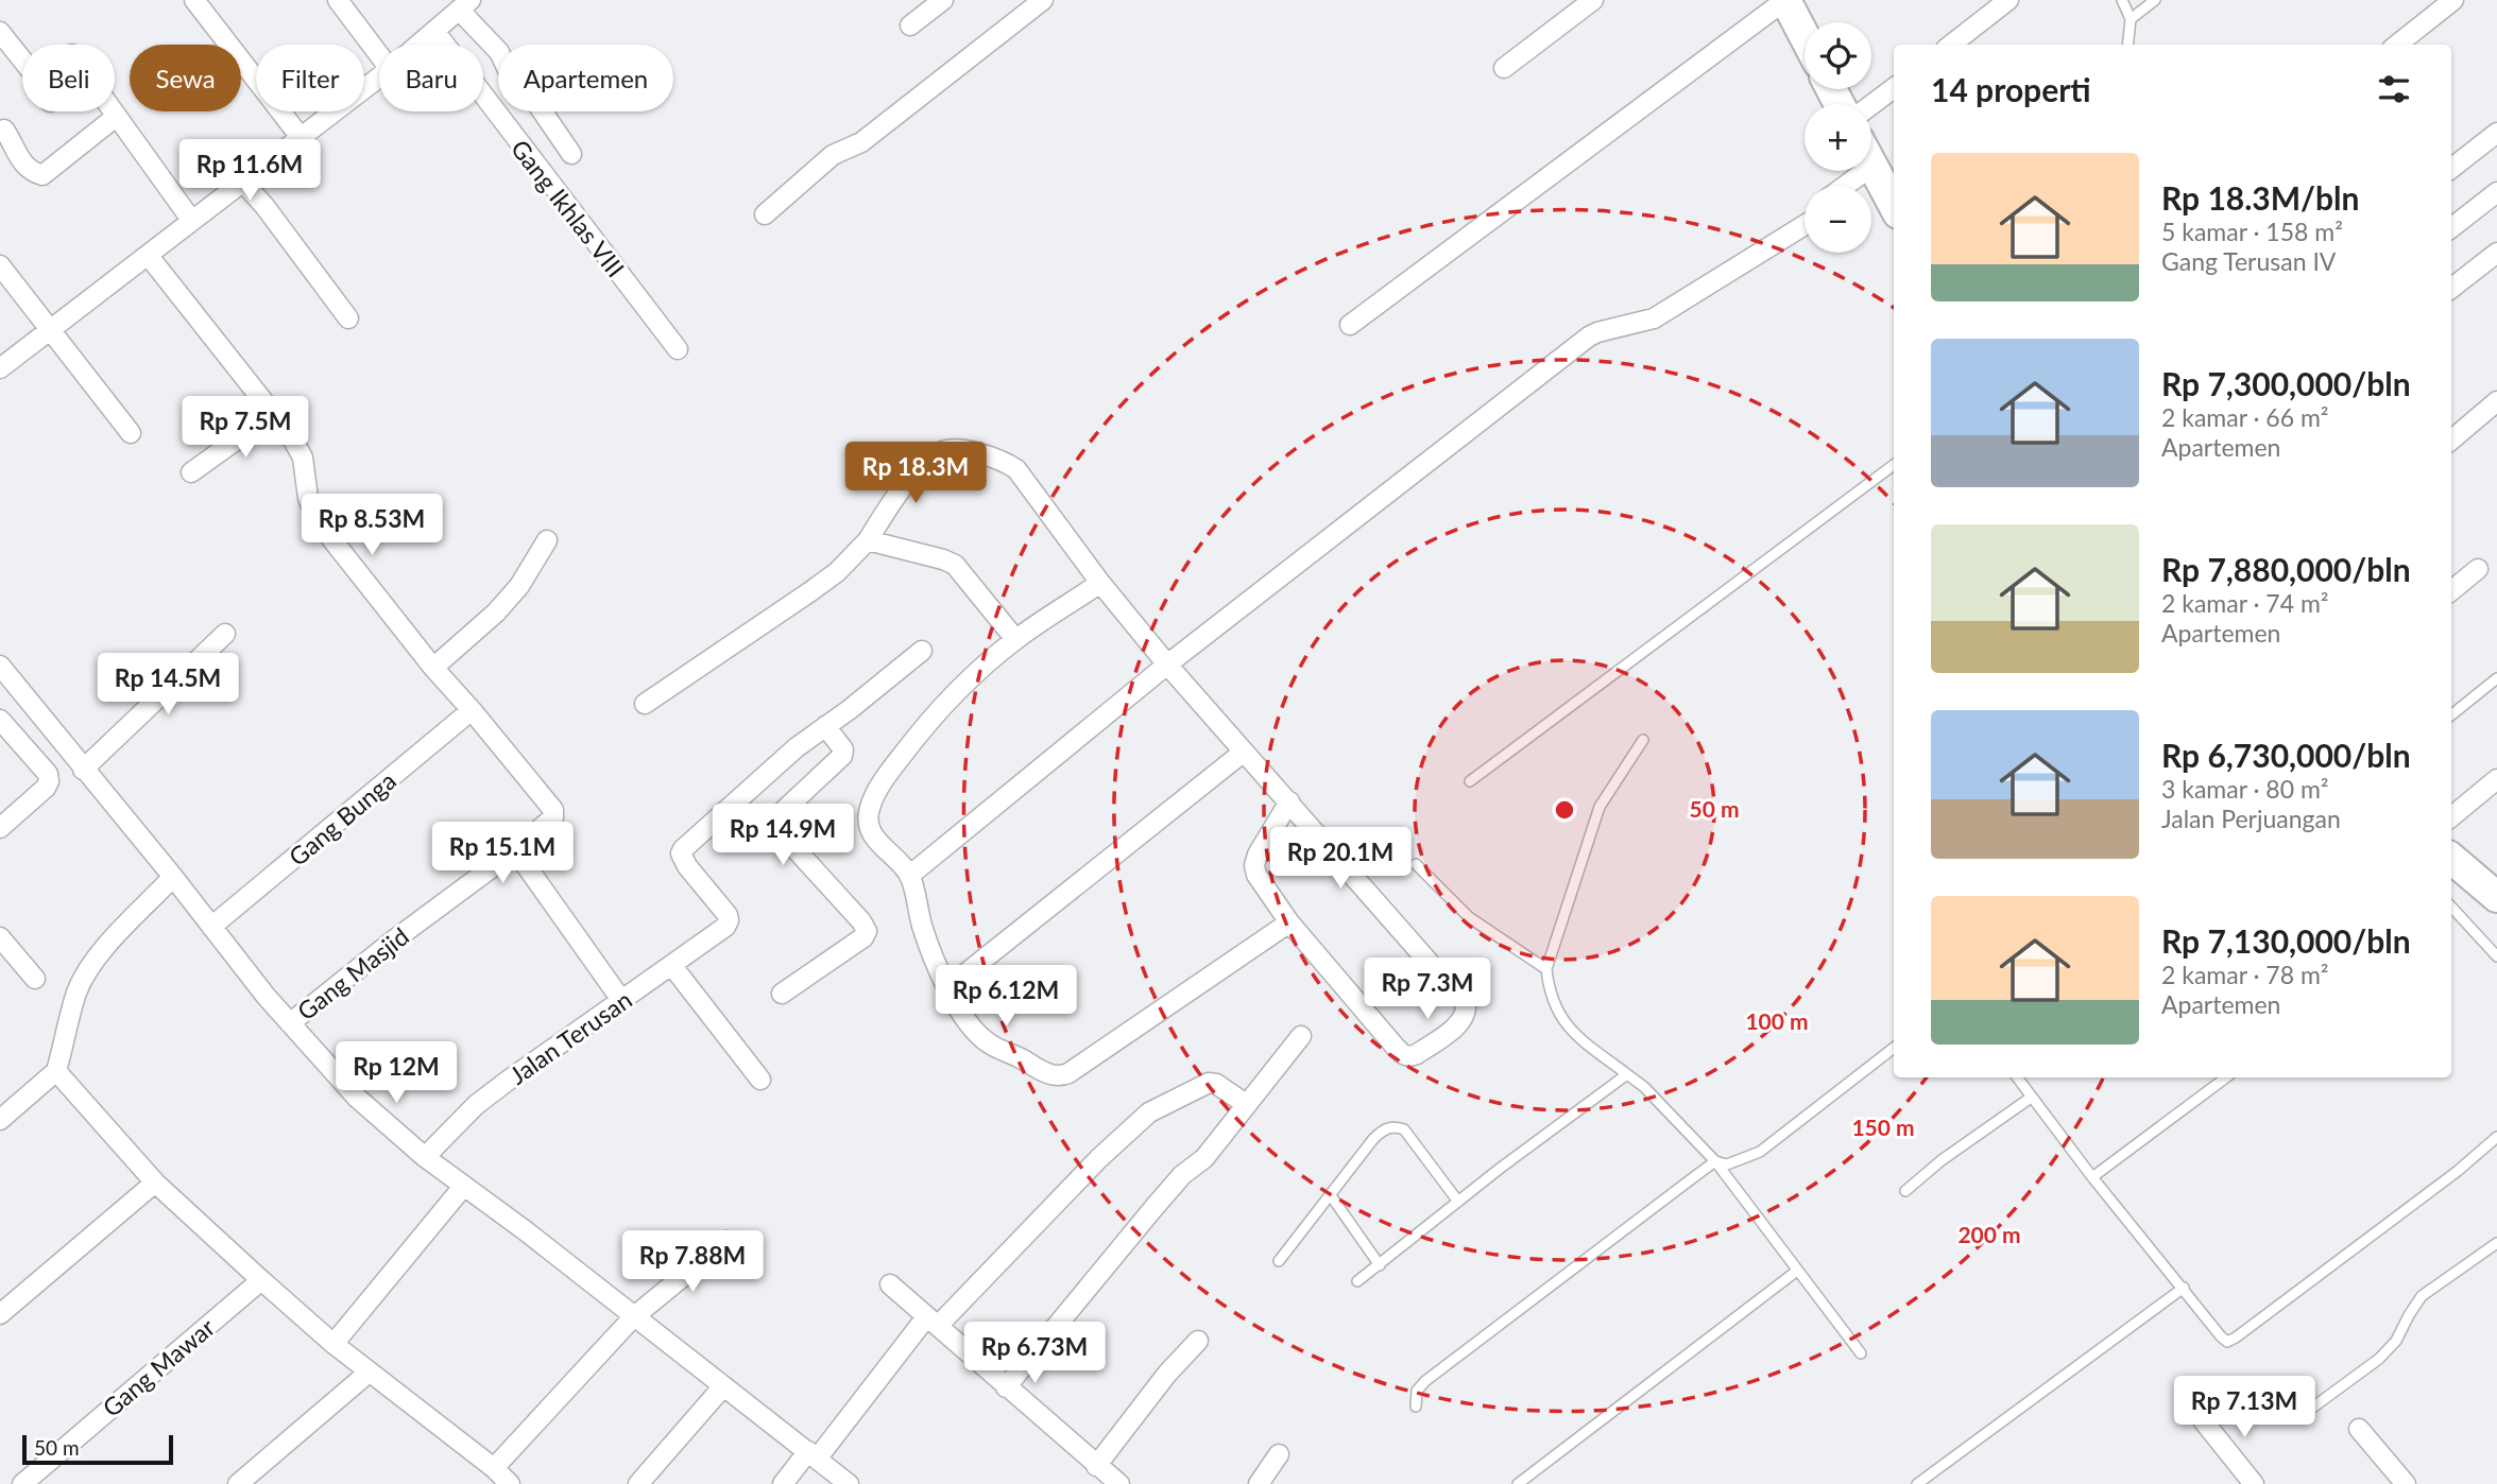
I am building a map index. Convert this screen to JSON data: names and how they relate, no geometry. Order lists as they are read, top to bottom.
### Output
{
  "streets": {
    "street": [
      "Gang Ikhlas VIII",
      "Gang Bunga",
      "Gang Masjid",
      "Jalan Terusan",
      "Gang Mawar"
    ]
  },
  "crossings": [
    ["Gang Bunga", "Gang Masjid"]
  ],
  "scale_bar": "50 m",
  "page": {
    "map_buttons": ["+", "−"],
    "chip": [
      "Beli",
      "Sewa",
      "Filter",
      "Baru",
      "Apartemen"
    ],
    "heading": "14 properti",
    "list": [
      {
        "name": "Rp 18.3M/bln",
        "note": "5 kamar · 158 m² · Gang Terusan IV"
      },
      {
        "name": "Rp 7,300,000/bln",
        "note": "2 kamar · 66 m² · Apartemen"
      },
      {
        "name": "Rp 7,880,000/bln",
        "note": "2 kamar · 74 m² · Apartemen"
      },
      {
        "name": "Rp 6,730,000/bln",
        "note": "3 kamar · 80 m² · Jalan Perjuangan"
      },
      {
        "name": "Rp 7,130,000/bln",
        "note": "2 kamar · 78 m² · Apartemen"
      }
    ],
    "price": [
      "Rp 11.6M",
      "Rp 7.5M",
      "Rp 18.3M",
      "Rp 8.53M",
      "Rp 14.5M",
      "Rp 14.9M",
      "Rp 15.1M",
      "Rp 20.1M",
      "Rp 7.3M",
      "Rp 6.12M",
      "Rp 12M",
      "Rp 7.88M",
      "Rp 6.73M",
      "Rp 7.13M"
    ],
    "scale": "50 m"
  },
  "rings": [
    "50 m",
    "100 m",
    "150 m",
    "200 m"
  ]
}
